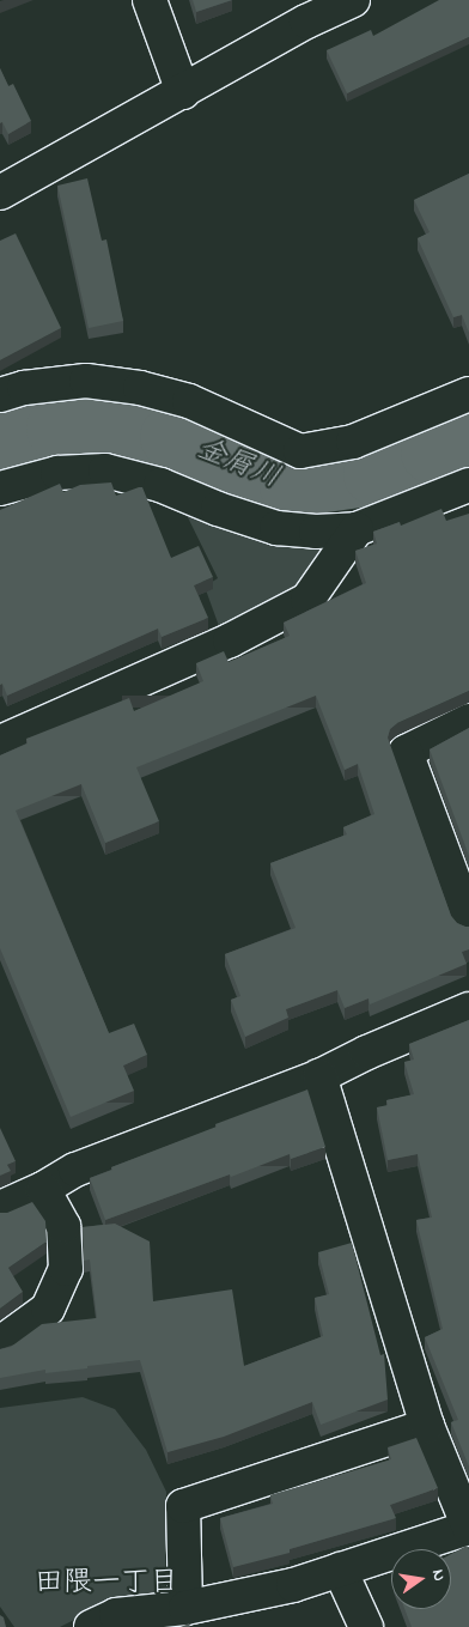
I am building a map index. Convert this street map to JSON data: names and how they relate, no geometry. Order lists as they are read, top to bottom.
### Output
{
  "districts": ["田隈一丁目"],
  "water": ["金屑川"],
  "north": "right"
}
